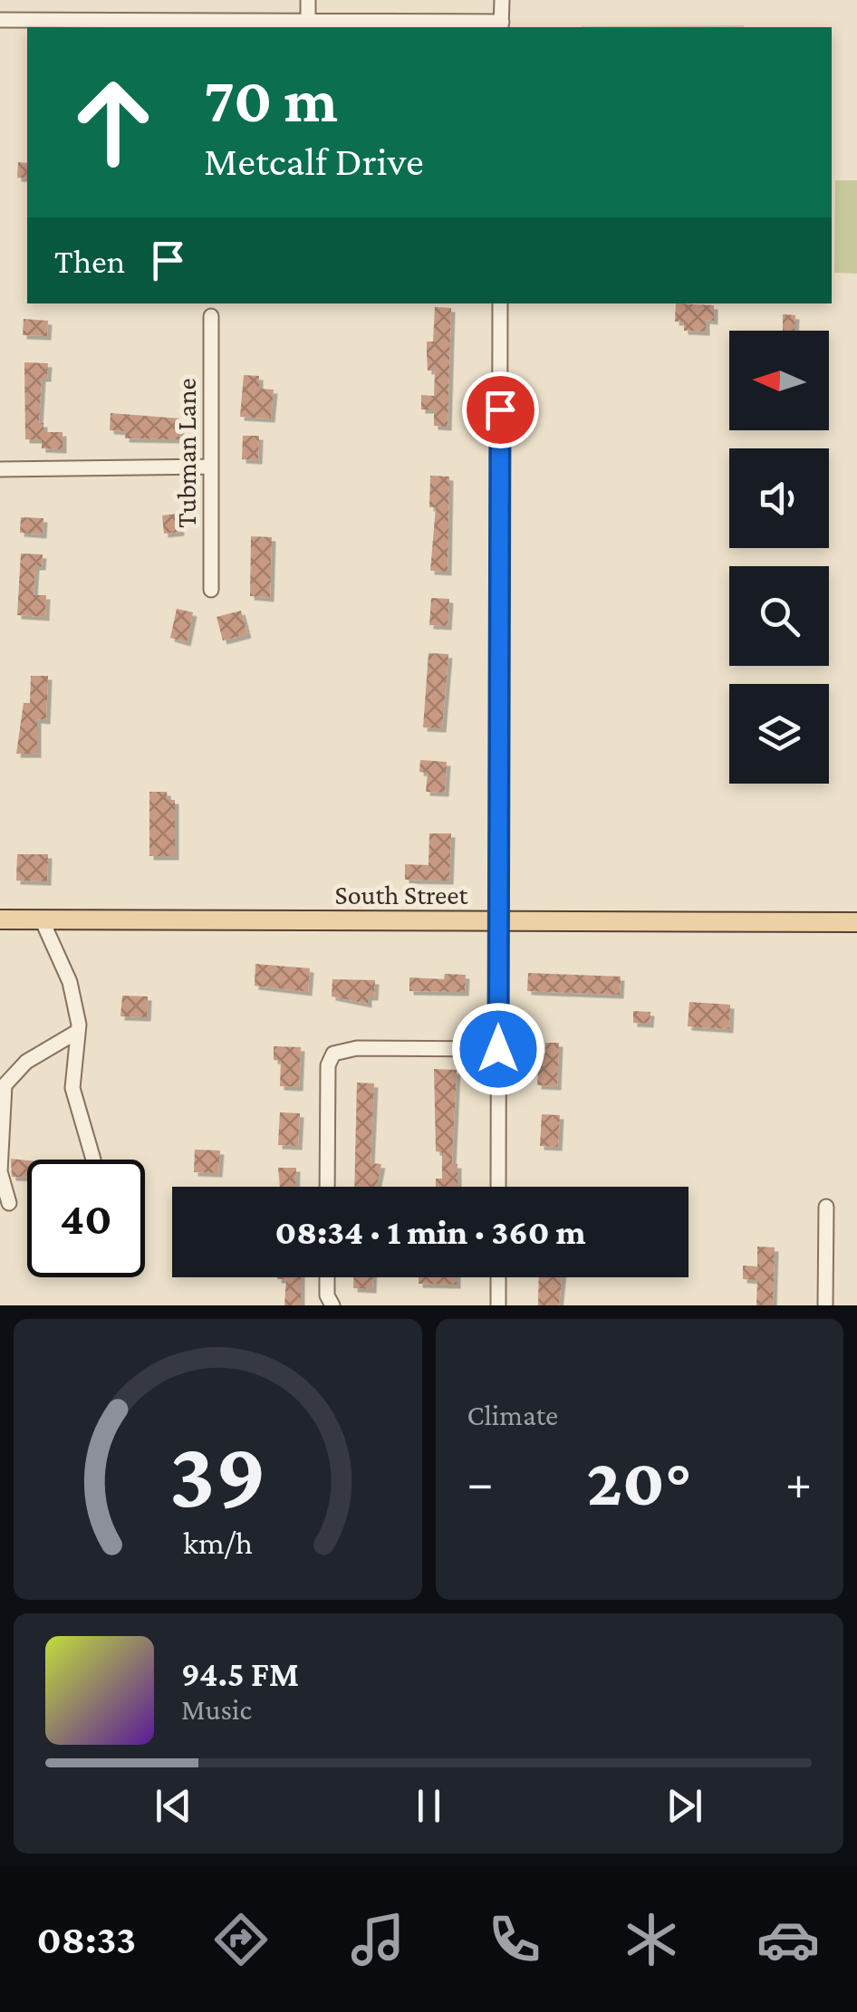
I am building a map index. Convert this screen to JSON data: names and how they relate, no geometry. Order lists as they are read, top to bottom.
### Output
{
  "streets": {
    "main road": ["South Street"],
    "street": ["Tubman Lane"]
  },
  "north": "left",
  "page": {
    "turn": ["70 m", "Metcalf Drive"],
    "then": "Then",
    "limit": "40",
    "trip": "08:34 · 1 min · 360 m",
    "tile": "Climate",
    "heat": ["−", "20°", "+"],
    "song": ["94.5 FM", "Music"],
    "tabs": "08:33",
    "gauge": ["39", "km/h"]
  }
}
